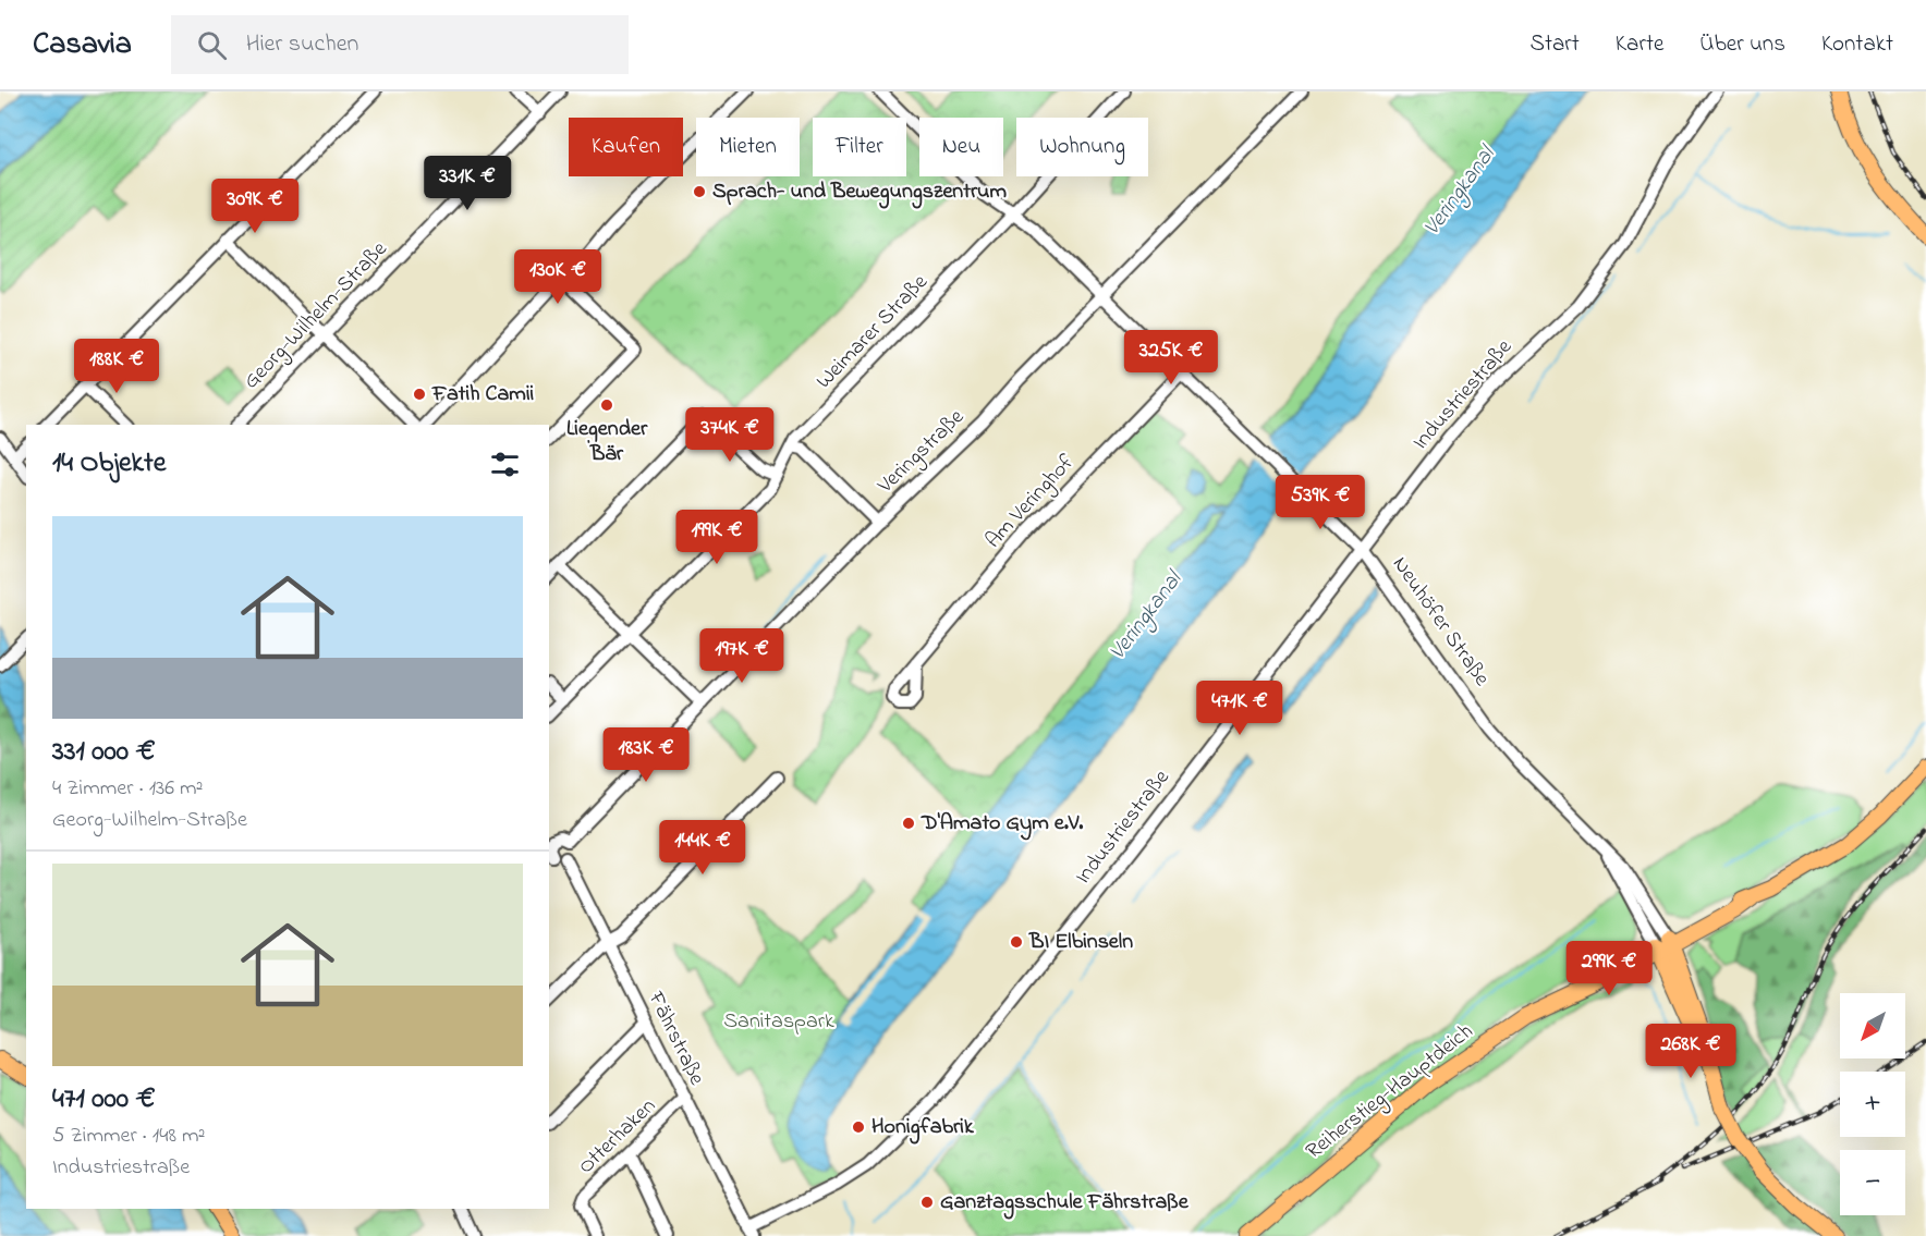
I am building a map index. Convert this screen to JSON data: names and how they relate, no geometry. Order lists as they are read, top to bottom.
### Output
{
  "streets": {
    "main road": ["Neuhöfer Straße", "Reiherstieg-Hauptdeich"],
    "street": [
      "Georg-Wilhelm-Straße",
      "Weimarer Straße",
      "Industriestraße",
      "Veringstraße",
      "Am Veringhof",
      "Fährstraße",
      "Otterhaken"
    ]
  },
  "crossings": [
    ["Weimarer Straße", "Neuhöfer Straße"],
    ["Industriestraße", "Neuhöfer Straße"],
    ["Industriestraße", "Fährstraße"],
    ["Veringstraße", "Neuhöfer Straße"],
    ["Veringstraße", "Fährstraße"],
    ["Am Veringhof", "Neuhöfer Straße"],
    ["Neuhöfer Straße", "Reiherstieg-Hauptdeich"],
    ["Fährstraße", "Otterhaken"]
  ],
  "water": ["Veringkanal"],
  "parks": ["Sanitaspark"],
  "places": [
    "Sprach- und Bewegungszentrum",
    "Fatih Camii",
    "Liegender Bär",
    "D'Amato Gym e.V.",
    "BI Elbinseln",
    "Honigfabrik",
    "Ganztagsschule Fährstraße"
  ],
  "north": "bottom left",
  "page": {
    "header": "Casavia",
    "search": "Hier suchen",
    "nav": [
      "Start",
      "Karte",
      "Über uns",
      "Kontakt"
    ],
    "chip": [
      "Kaufen",
      "Mieten",
      "Filter",
      "Neu",
      "Wohnung"
    ],
    "price": [
      "331K €",
      "309K €",
      "130K €",
      "325K €",
      "188K €",
      "374K €",
      "539K €",
      "199K €",
      "197K €",
      "471K €",
      "183K €",
      "144K €",
      "299K €",
      "268K €"
    ],
    "heading": "14 Objekte",
    "list": [
      {
        "name": "331 000 €",
        "note": "4 Zimmer · 136 m² · Georg-Wilhelm-Straße"
      },
      {
        "name": "471 000 €",
        "note": "5 Zimmer · 148 m² · Industriestraße"
      }
    ],
    "map_buttons": ["+", "−"]
  }
}
